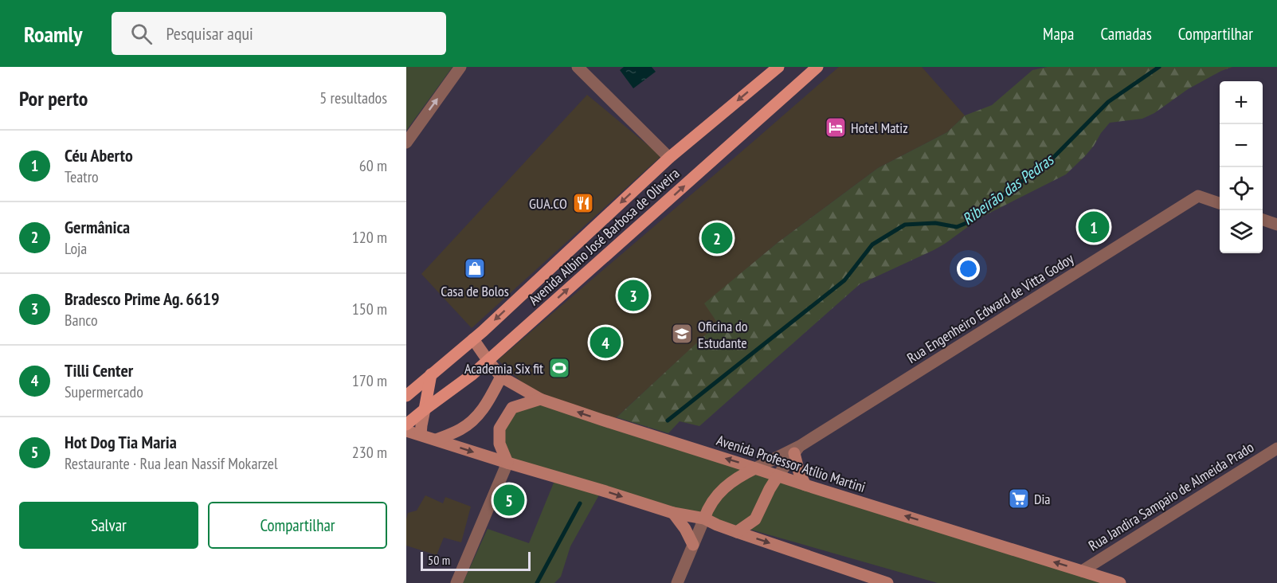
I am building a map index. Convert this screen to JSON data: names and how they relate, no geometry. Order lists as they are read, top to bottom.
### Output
{
  "streets": {
    "main road": ["Avenida Albino José Barbosa de Oliveira", "Avenida Professor Atílio Martini"],
    "street": ["Rua Engenheiro Edward de Vitta Godoy", "Rua Jandira Sampaio de Almeida Prado"]
  },
  "crossings": [
    ["Avenida Albino José Barbosa de Oliveira", "Avenida Professor Atílio Martini"],
    ["Rua Engenheiro Edward de Vitta Godoy", "Avenida Professor Atílio Martini"],
    ["Avenida Professor Atílio Martini", "Rua Jandira Sampaio de Almeida Prado"]
  ],
  "water": ["Ribeirão das Pedras"],
  "places": {
    "hotel": ["Hotel Matiz"],
    "restaurant": ["GUA.CO"],
    "shop": ["Casa de Bolos"],
    "school or university": ["Oficina do Estudante"],
    "sports": ["Academia Six fit"],
    "supermarket": ["Dia"]
  },
  "scale_bar": "50 m",
  "page": {
    "header": "Roamly",
    "search": "Pesquisar aqui",
    "nav": ["Mapa", "Camadas", "Compartilhar"],
    "heading": ["Por perto", "5 resultados"],
    "map_buttons": ["+", "−"],
    "list": [
      {
        "mark": "1",
        "name": "Céu Aberto",
        "note": "Teatro",
        "value": "60 m"
      },
      {
        "mark": "2",
        "name": "Germânica",
        "note": "Loja",
        "value": "120 m"
      },
      {
        "mark": "3",
        "name": "Bradesco Prime Ag. 6619",
        "note": "Banco",
        "value": "150 m"
      },
      {
        "mark": "4",
        "name": "Tilli Center",
        "note": "Supermercado",
        "value": "170 m"
      },
      {
        "mark": "5",
        "name": "Hot Dog Tia Maria",
        "note": "Restaurante · Rua Jean Nassif Mokarzel",
        "value": "230 m"
      }
    ],
    "pins": [
      "1",
      "2",
      "3",
      "4",
      "5"
    ],
    "buttons": ["Salvar", "Compartilhar"],
    "scale": "50 m"
  }
}
